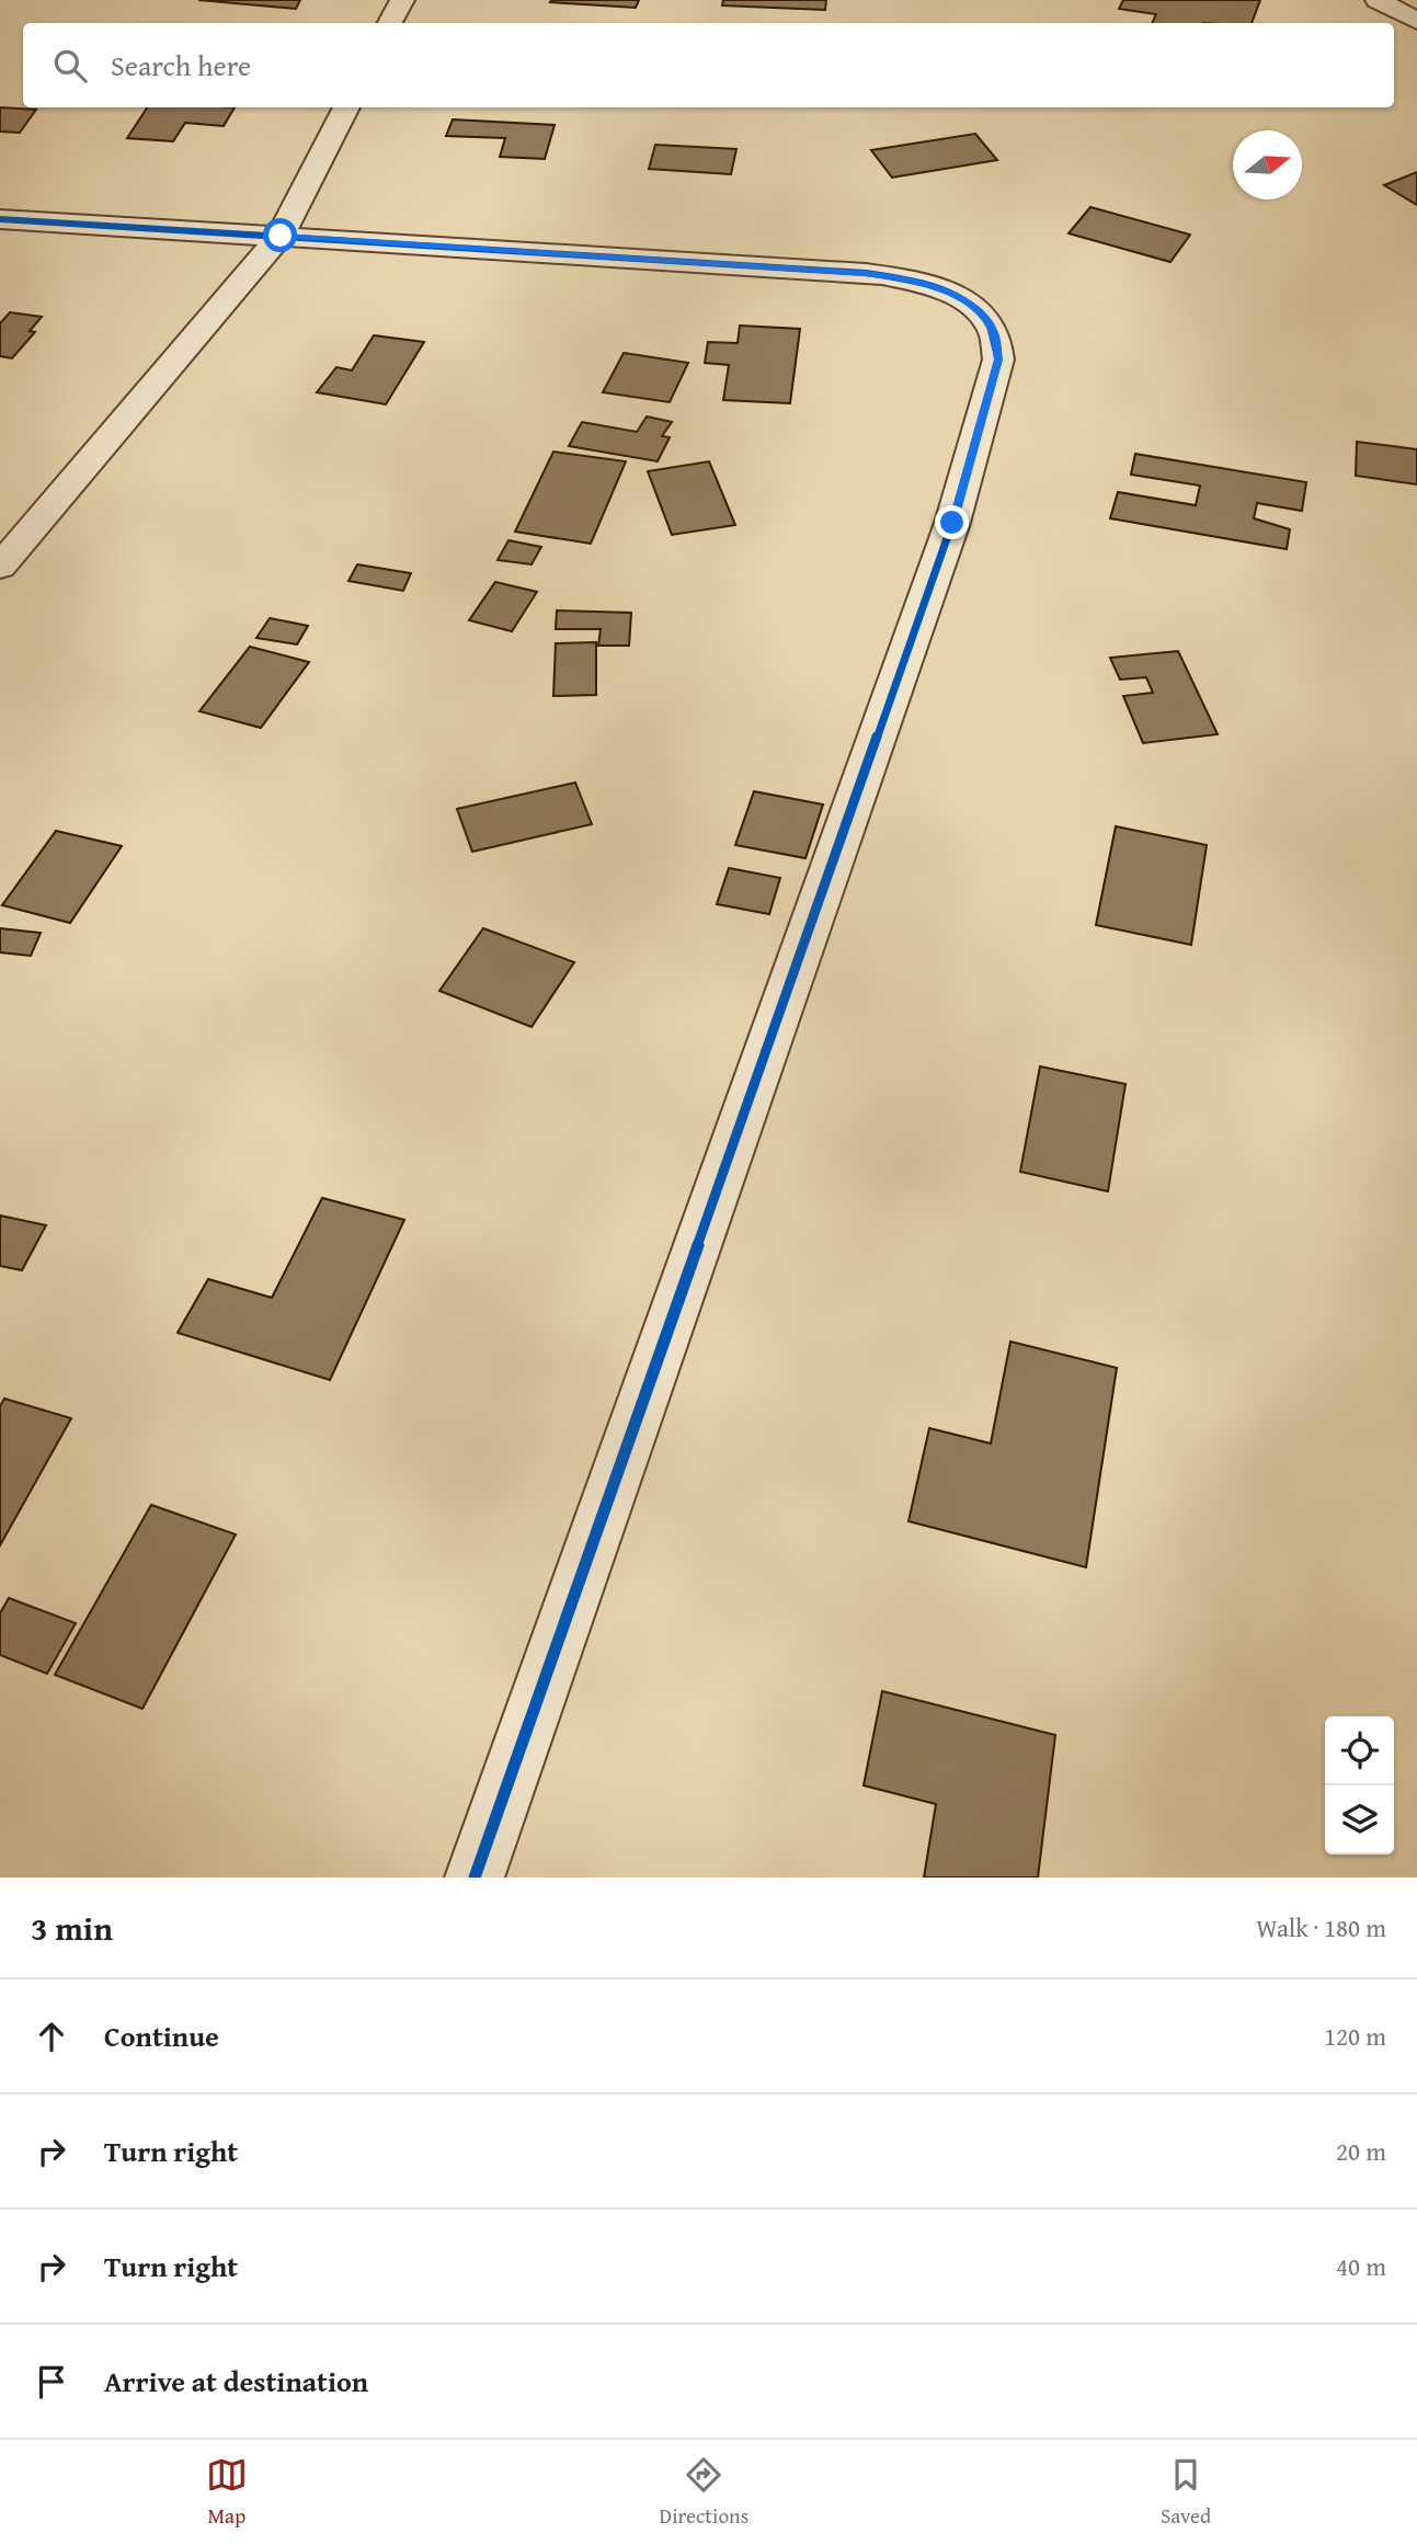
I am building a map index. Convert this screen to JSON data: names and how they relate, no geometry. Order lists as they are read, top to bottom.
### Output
{
  "north": "right",
  "page": {
    "search": "Search here",
    "heading": ["3 min", "Walk · 180 m"],
    "list": [
      ["Continue", "120 m"],
      ["Turn right", "20 m"],
      ["Turn right", "40 m"],
      "Arrive at destination"
    ],
    "nav": ["Map", "Directions", "Saved"]
  }
}
